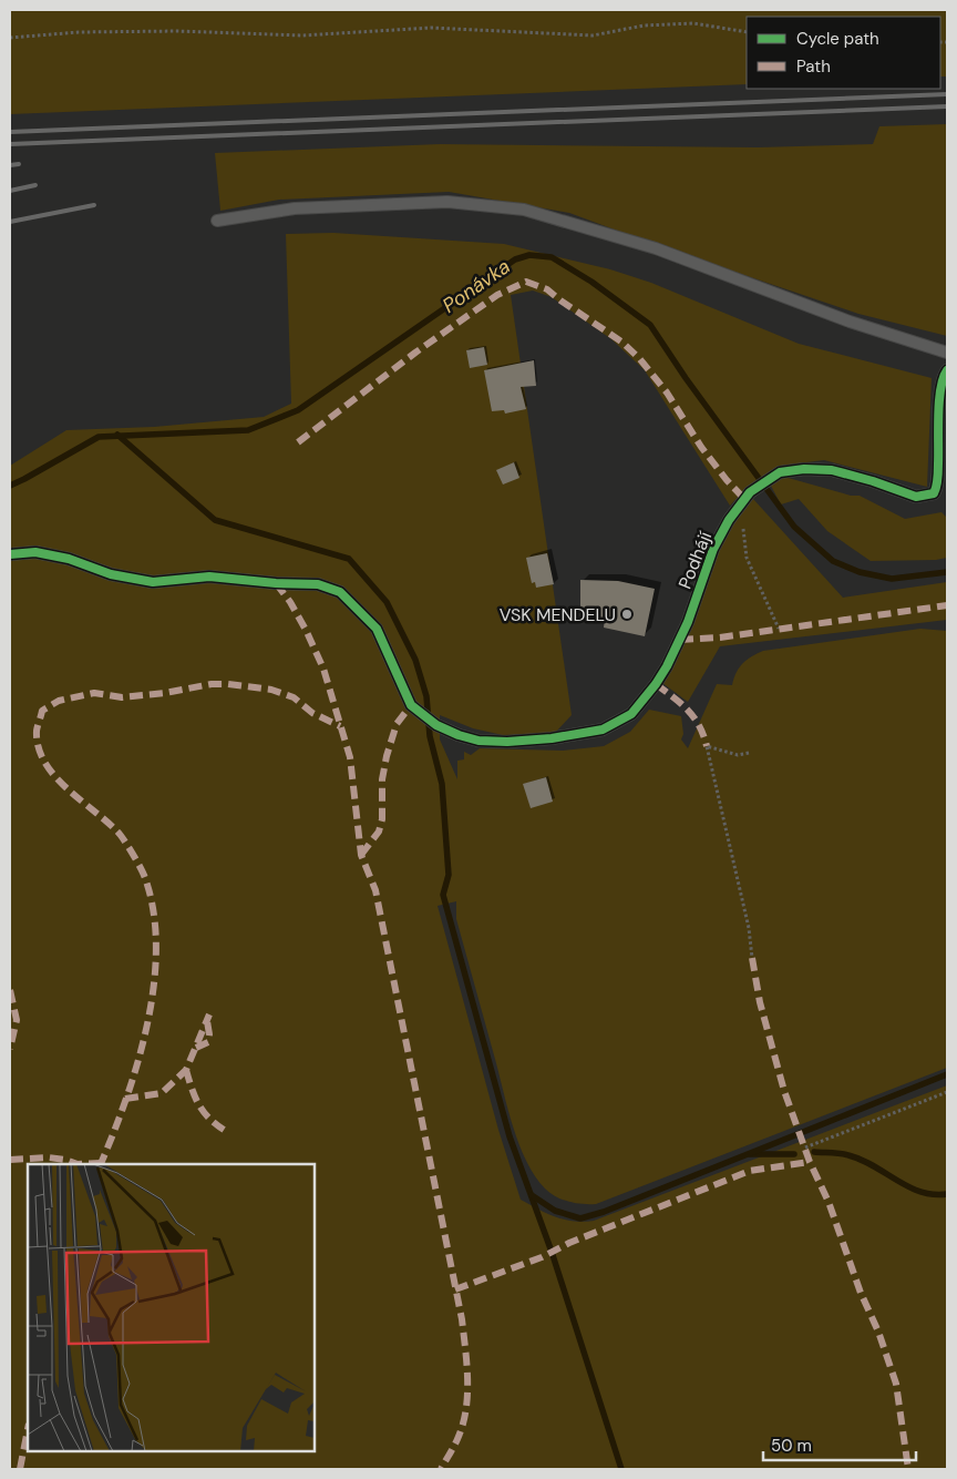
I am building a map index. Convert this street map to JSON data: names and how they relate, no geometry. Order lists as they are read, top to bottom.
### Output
{
  "streets": {
    "lane": ["Podhájí"]
  },
  "water": ["Ponávka"],
  "places": ["VSK MENDELU"],
  "legend": ["Cycle path", "Path"],
  "scale_bar": "50 m"
}
